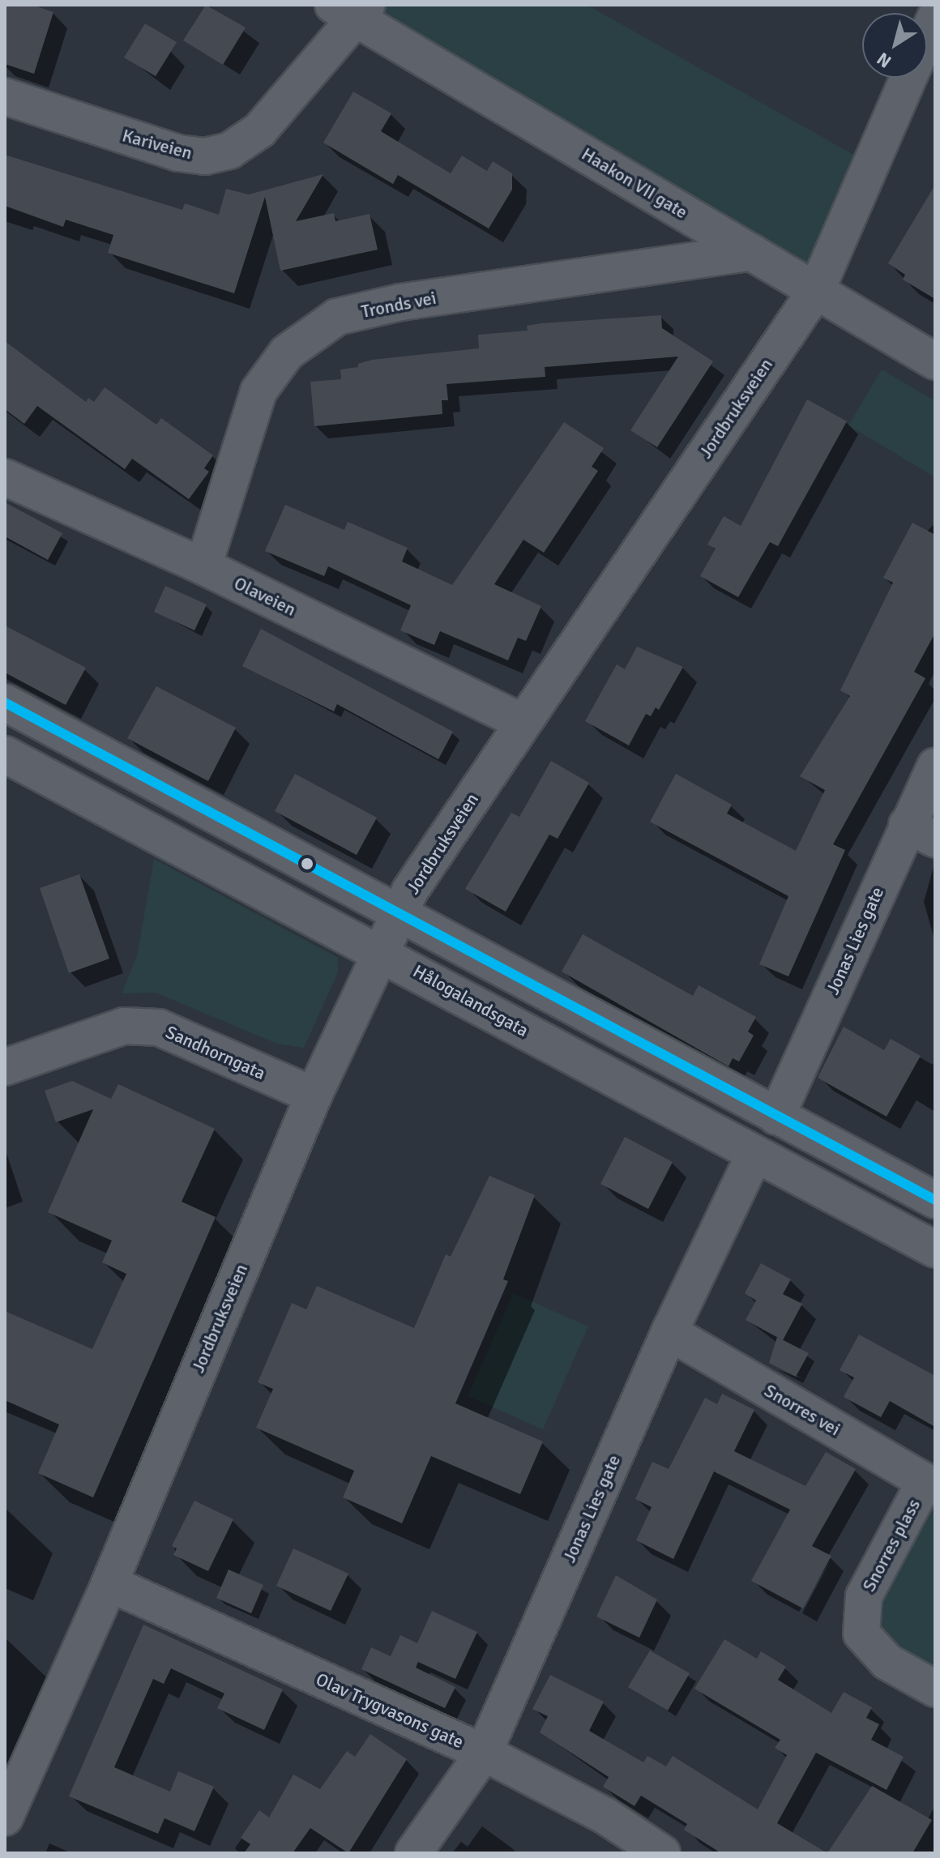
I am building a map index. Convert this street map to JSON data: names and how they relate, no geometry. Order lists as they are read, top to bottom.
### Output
{
  "streets": {
    "street": [
      "Kariveien",
      "Haakon VII gate",
      "Tronds vei",
      "Jordbruksveien",
      "Olaveien",
      "Jonas Lies gate",
      "Hålogalandsgata",
      "Sandhorngata",
      "Snorres vei",
      "Snorres plass",
      "Olav Trygvasons gate"
    ]
  },
  "crossings": [
    ["Kariveien", "Haakon VII gate"],
    ["Haakon VII gate", "Tronds vei"],
    ["Haakon VII gate", "Jordbruksveien"],
    ["Tronds vei", "Olaveien"],
    ["Jordbruksveien", "Olaveien"],
    ["Jordbruksveien", "Hålogalandsgata"],
    ["Jordbruksveien", "Sandhorngata"],
    ["Jordbruksveien", "Olav Trygvasons gate"],
    ["Jonas Lies gate", "Hålogalandsgata"],
    ["Jonas Lies gate", "Snorres vei"],
    ["Jonas Lies gate", "Olav Trygvasons gate"],
    ["Snorres vei", "Snorres plass"]
  ],
  "north": "bottom left"
}
